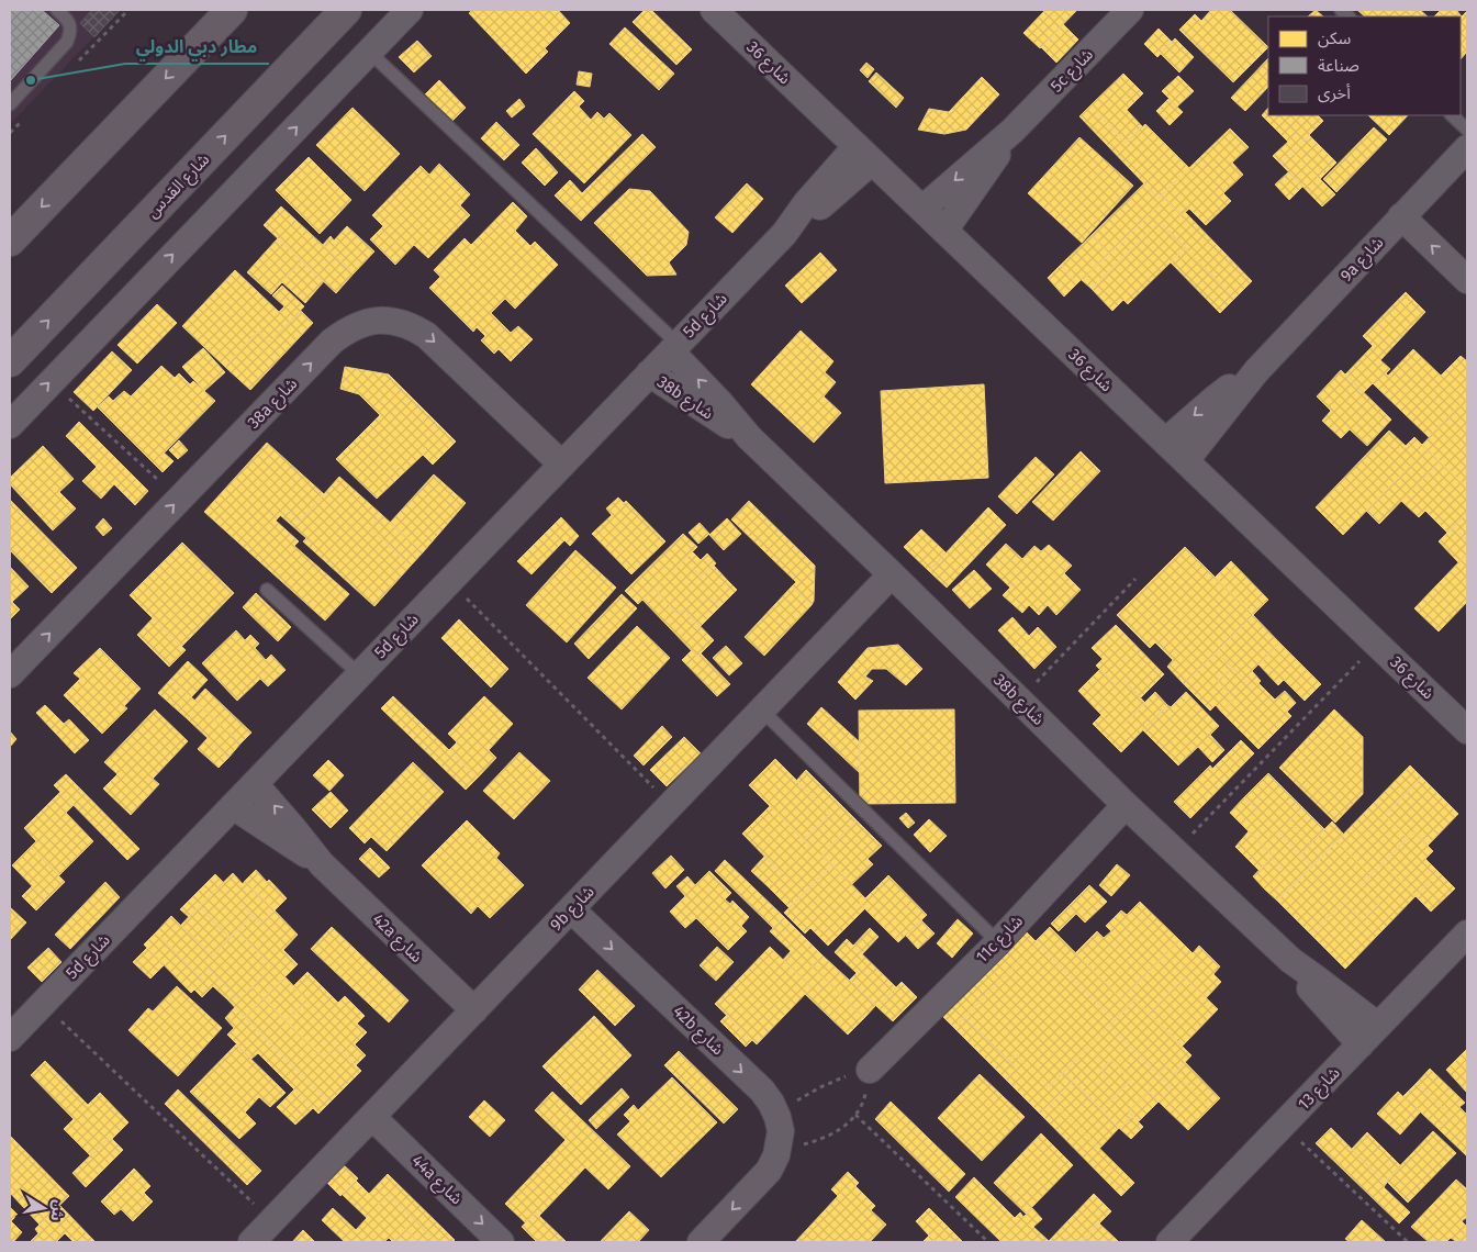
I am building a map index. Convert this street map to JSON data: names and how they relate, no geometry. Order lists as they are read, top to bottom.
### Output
{
  "streets": {
    "main road": ["شارع القدس"],
    "street": [
      "شارع 36",
      "5c شارع",
      "9a شارع",
      "5d شارع",
      "38b شارع",
      "38a شارع",
      "9b شارع",
      "42a شارع",
      "11c شارع",
      "42b شارع",
      "شارع 13",
      "44a شارع"
    ]
  },
  "crossings": [
    ["شارع 36", "5c شارع"],
    ["شارع 36", "9a شارع"],
    ["شارع 36", "5d شارع"],
    ["5d شارع", "38b شارع"],
    ["5d شارع", "38a شارع"],
    ["5d شارع", "42a شارع"],
    ["38b شارع", "9b شارع"],
    ["38b شارع", "11c شارع"],
    ["38b شارع", "شارع 13"],
    ["9b شارع", "42a شارع"],
    ["9b شارع", "42b شارع"],
    ["9b شارع", "44a شارع"]
  ],
  "one_way": ["44a شارع"],
  "places": ["مطار دبي الدولي"],
  "legend": ["سكن", "صناعة", "أخرى"],
  "north": "right"
}
